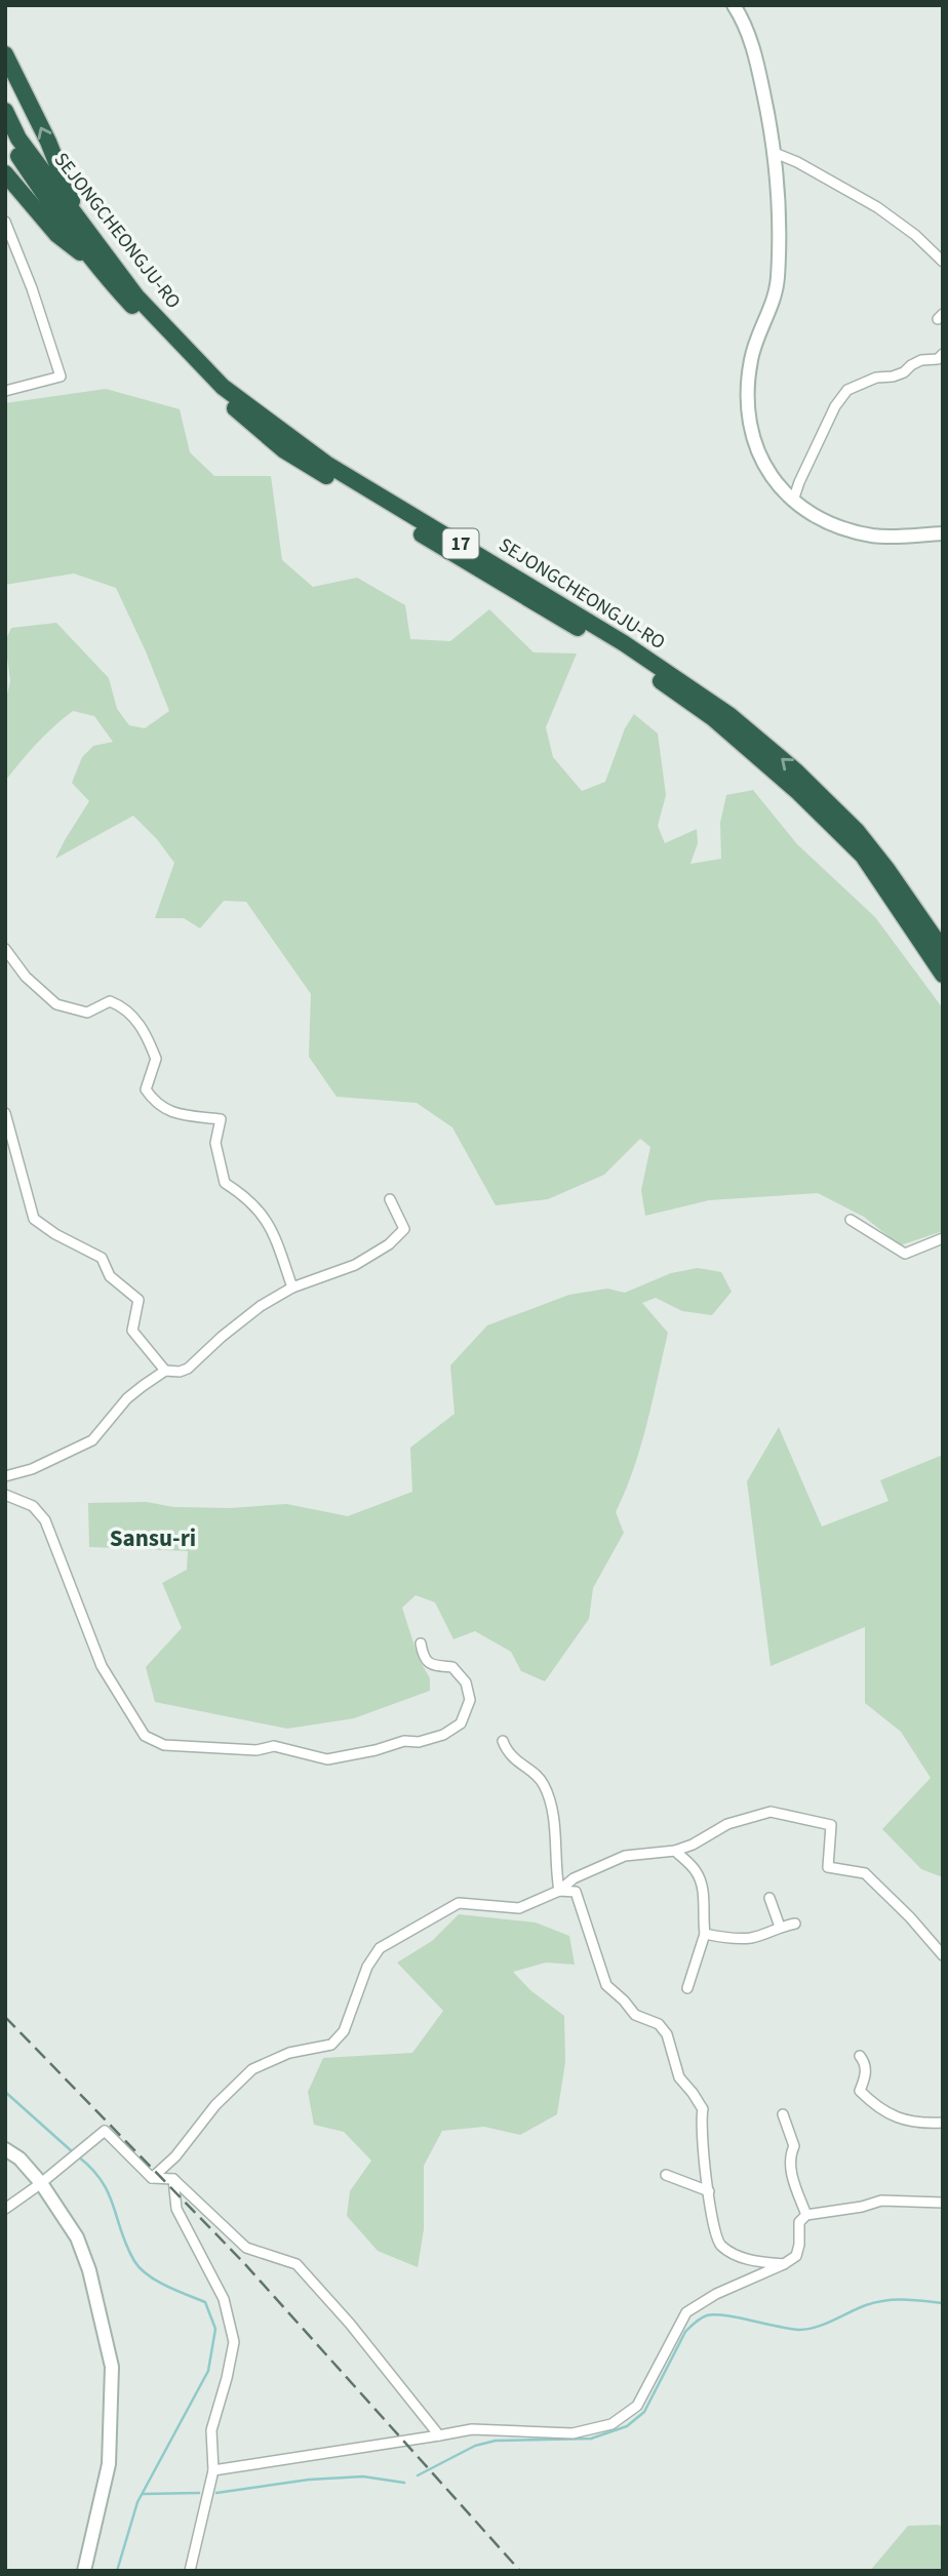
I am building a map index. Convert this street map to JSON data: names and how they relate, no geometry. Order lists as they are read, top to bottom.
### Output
{
  "streets": {
    "highway": ["SEJONGCHEONGJU-RO", "17"]
  },
  "districts": ["Sansu-ri"]
}
